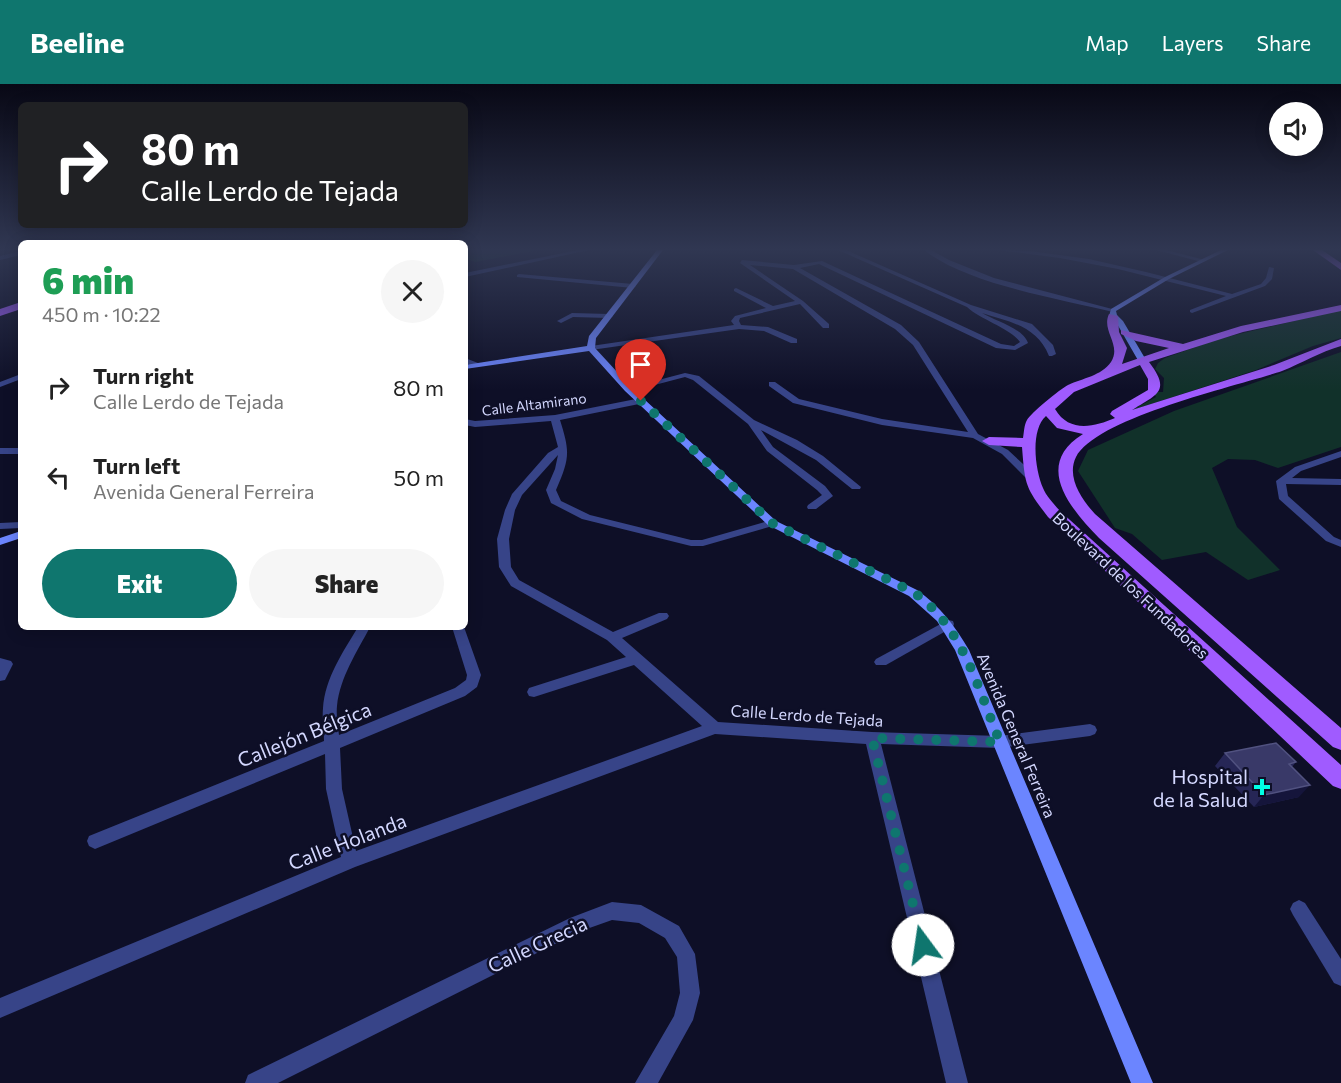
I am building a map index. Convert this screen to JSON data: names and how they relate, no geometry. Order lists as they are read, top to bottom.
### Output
{
  "streets": {
    "main road": ["Boulevard de los Fundadores"],
    "street": [
      "Calle Altamirano",
      "Calle Lerdo de Tejada",
      "Callejón Bélgica",
      "Avenida General Ferreira",
      "Calle Holanda",
      "Calle Grecia"
    ]
  },
  "crossings": [
    ["Calle Altamirano", "Avenida General Ferreira"],
    ["Calle Lerdo de Tejada", "Avenida General Ferreira"],
    ["Calle Lerdo de Tejada", "Calle Holanda"]
  ],
  "places": {
    "health": ["Hospital de la Salud"]
  },
  "page": {
    "header": "Beeline",
    "nav": ["Map", "Layers", "Share"],
    "turn": ["80 m", "Calle Lerdo de Tejada"],
    "heading": ["6 min", "450 m · 10:22"],
    "list": [
      {
        "name": "Turn right",
        "note": "Calle Lerdo de Tejada",
        "value": "80 m"
      },
      {
        "name": "Turn left",
        "note": "Avenida General Ferreira",
        "value": "50 m"
      }
    ],
    "buttons": ["Exit", "Share"]
  }
}
